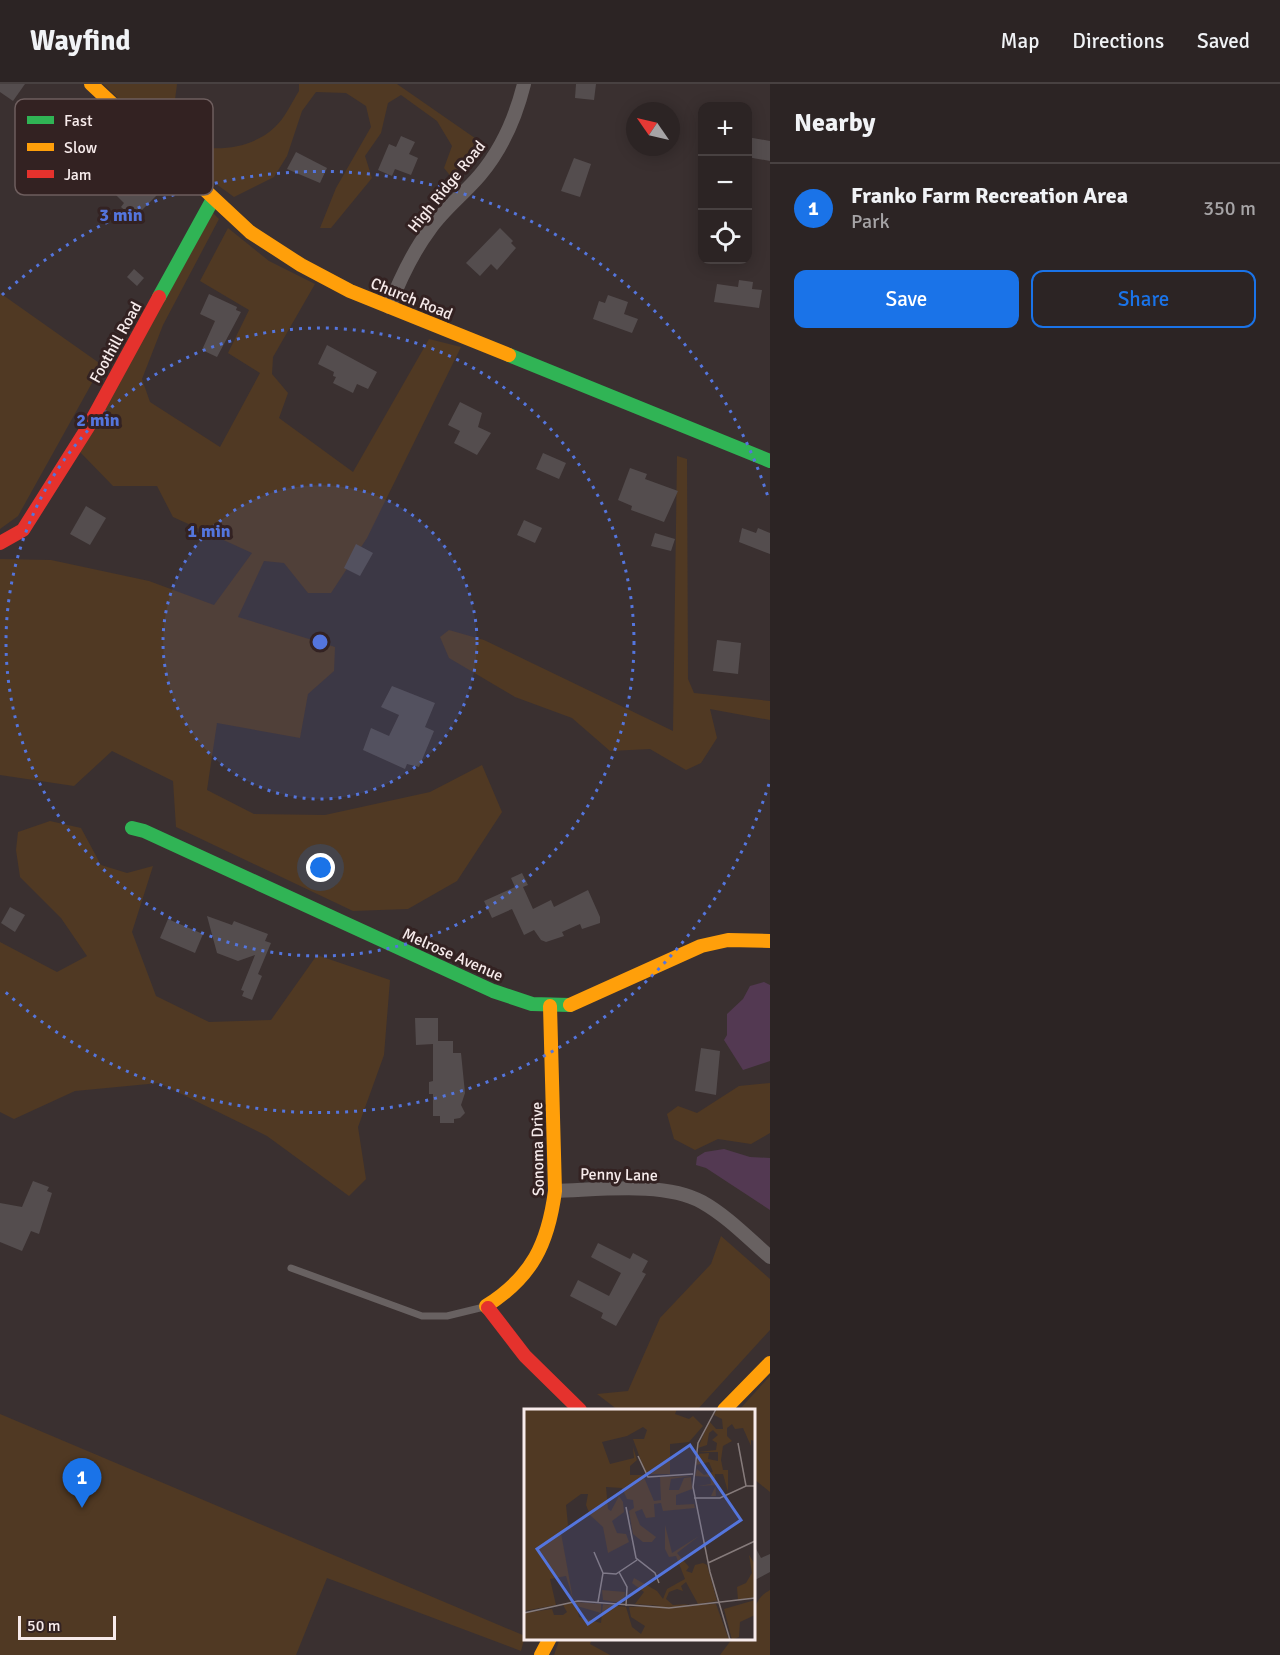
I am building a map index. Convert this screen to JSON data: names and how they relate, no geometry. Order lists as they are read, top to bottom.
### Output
{
  "streets": {
    "street": [
      "High Ridge Road",
      "Church Road",
      "Foothill Road",
      "Melrose Avenue",
      "Sonoma Drive",
      "Penny Lane"
    ]
  },
  "crossings": [
    ["High Ridge Road", "Church Road"],
    ["Church Road", "Foothill Road"],
    ["Melrose Avenue", "Sonoma Drive"],
    ["Sonoma Drive", "Penny Lane"]
  ],
  "legend": ["Fast", "Slow", "Jam"],
  "scale_bar": "50 m",
  "north": "top left",
  "page": {
    "header": "Wayfind",
    "nav": ["Map", "Directions", "Saved"],
    "heading": "Nearby",
    "map_buttons": ["+", "−"],
    "list": [
      {
        "mark": "1",
        "name": "Franko Farm Recreation Area",
        "note": "Park",
        "value": "350 m"
      }
    ],
    "buttons": ["Save", "Share"],
    "pins": "1",
    "scale": "50 m"
  },
  "rings": ["3 min", "2 min", "1 min"]
}
